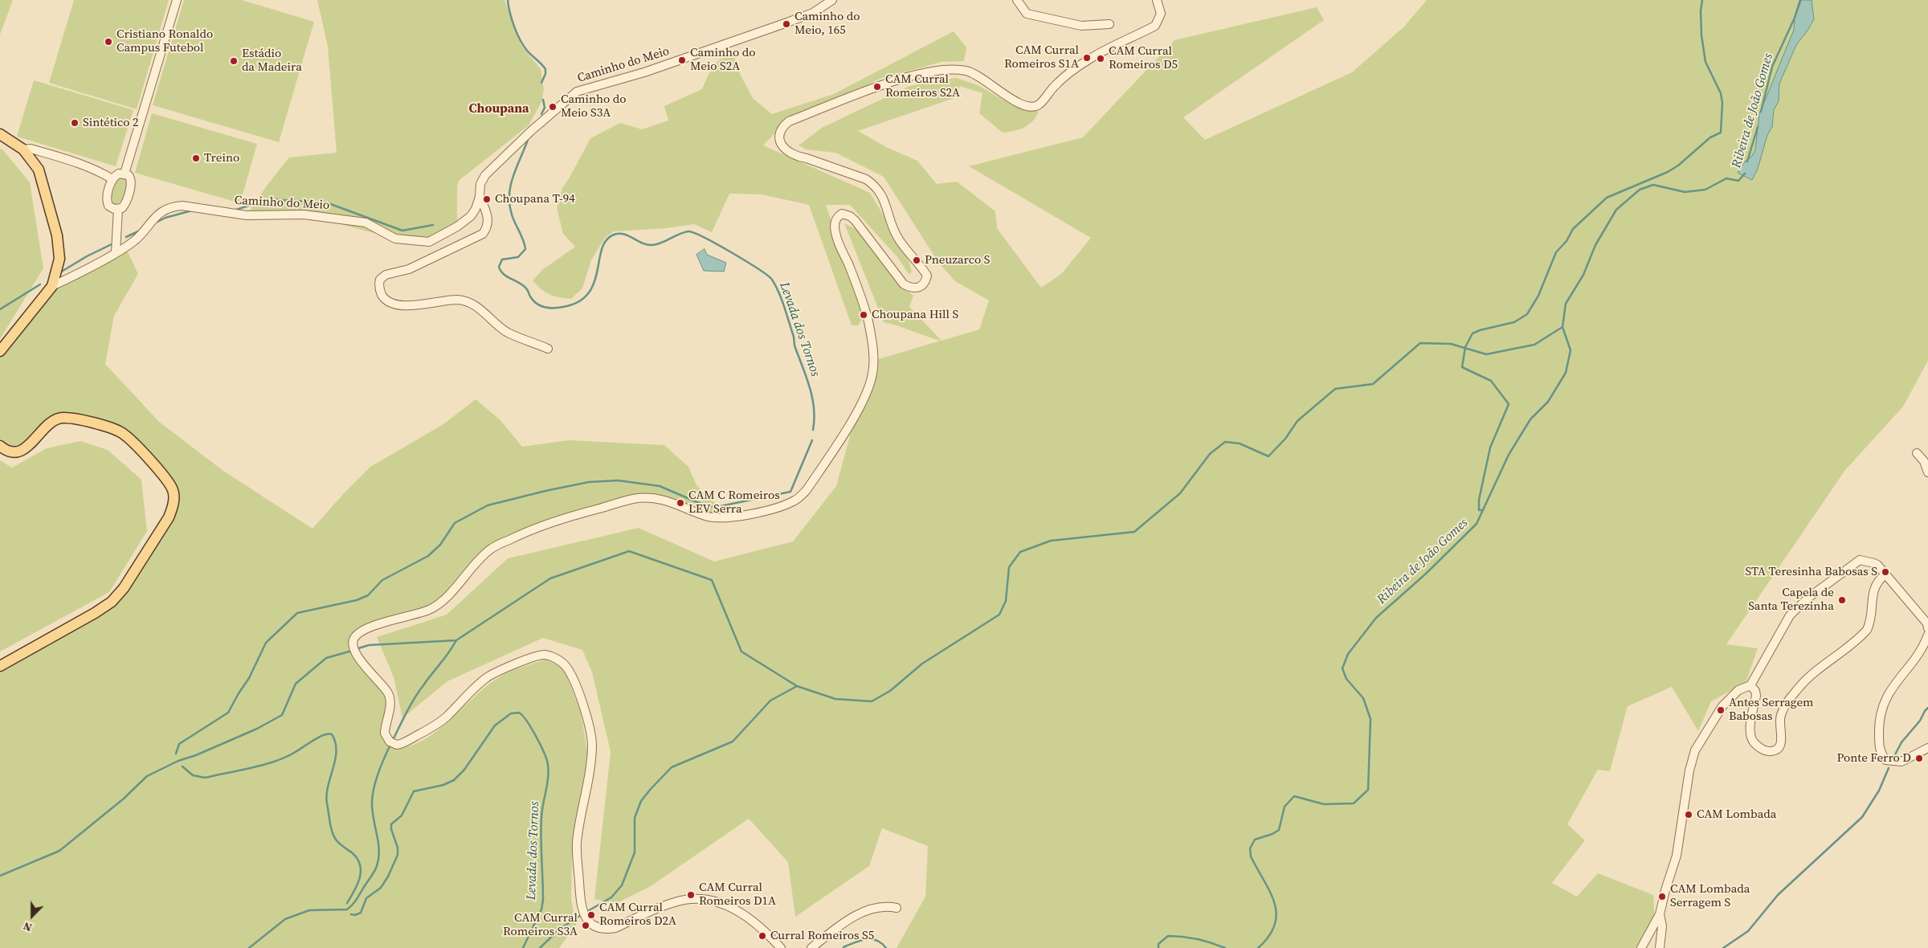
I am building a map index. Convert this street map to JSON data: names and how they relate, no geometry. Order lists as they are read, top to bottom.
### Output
{
  "streets": {
    "street": ["Caminho do Meio"]
  },
  "districts": ["Choupana"],
  "water": ["Ribeira de João Gomes", "Levada dos Tornos"],
  "places": [
    "Caminho do Meio, 165",
    "Cristiano Ronaldo Campus Futebol",
    "CAM Curral Romeiros S1A",
    "CAM Curral Romeiros D5",
    "Caminho do Meio S2A",
    "Estádio da Madeira",
    "CAM Curral Romeiros S2A",
    "Caminho do Meio S3A",
    "Sintético 2",
    "Treino",
    "Choupana T-94",
    "Pneuzarco S",
    "Choupana Hill S",
    "CAM C Romeiros LEV Serra",
    "STA Teresinha Babosas S",
    "Capela de Santa Terezinha",
    "Antes Serragem Babosas",
    "Ponte Ferro D",
    "CAM Lombada",
    "CAM Curral Romeiros D1A",
    "CAM Lombada Serragem S",
    "CAM Curral Romeiros D2A",
    "CAM Curral Romeiros S3A",
    "Curral Romeiros S5"
  ],
  "north": "bottom"
}
